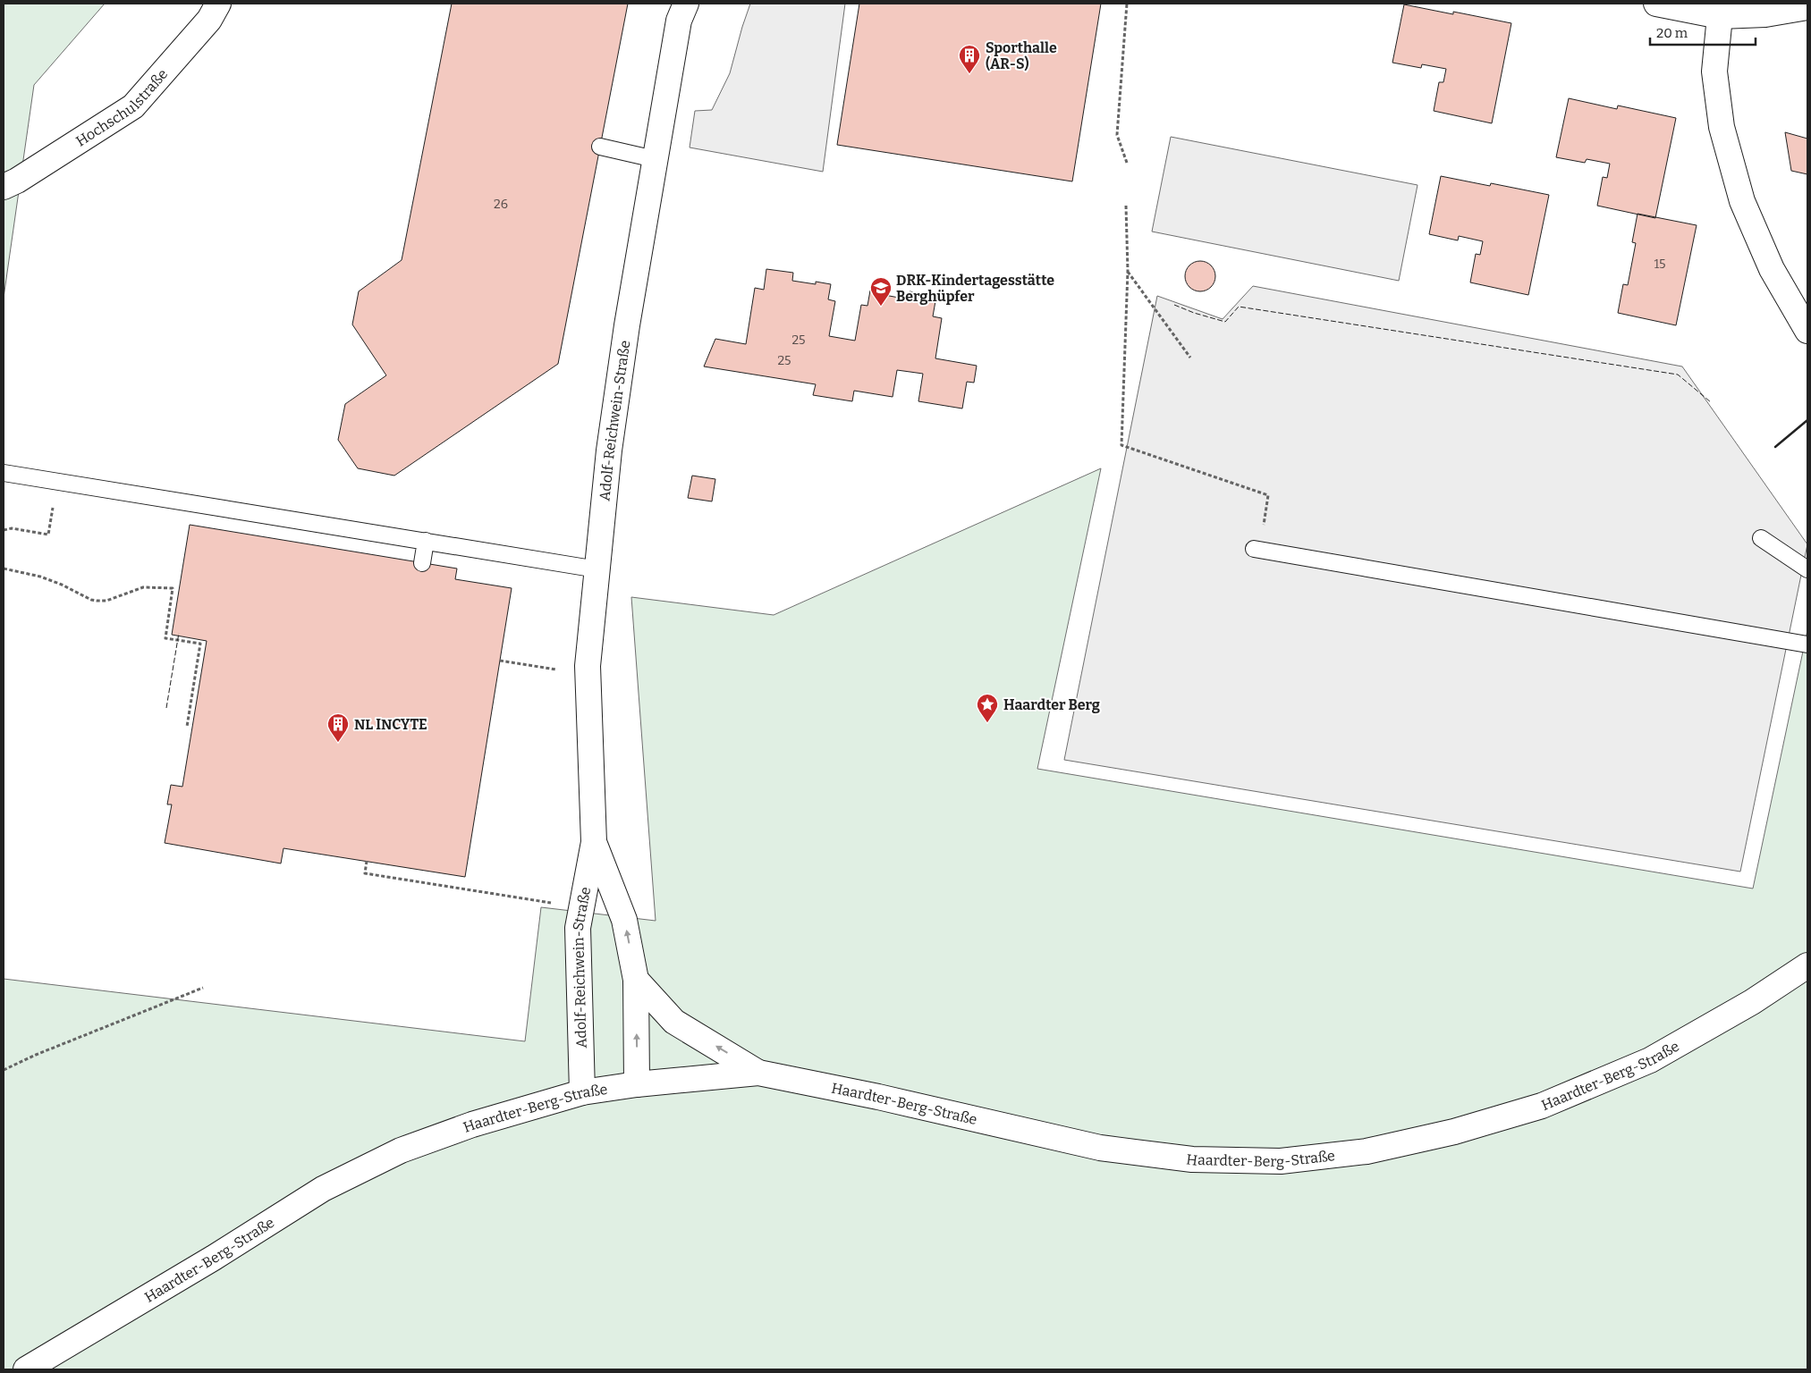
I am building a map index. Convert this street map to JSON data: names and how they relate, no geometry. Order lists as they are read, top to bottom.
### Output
{
  "streets": {
    "street": ["Hochschulstraße", "Adolf-Reichwein-Straße", "Haardter-Berg-Straße"]
  },
  "crossings": [
    ["Adolf-Reichwein-Straße", "Haardter-Berg-Straße"]
  ],
  "places": {
    "building": ["Sporthalle (AR-S)", "NL INCYTE"],
    "school or university": ["DRK-Kindertagesstätte Berghüpfer"],
    "place": ["Haardter Berg"]
  },
  "house_numbers": [
    "26",
    "15",
    "25",
    "25"
  ],
  "scale_bar": "20 m"
}
